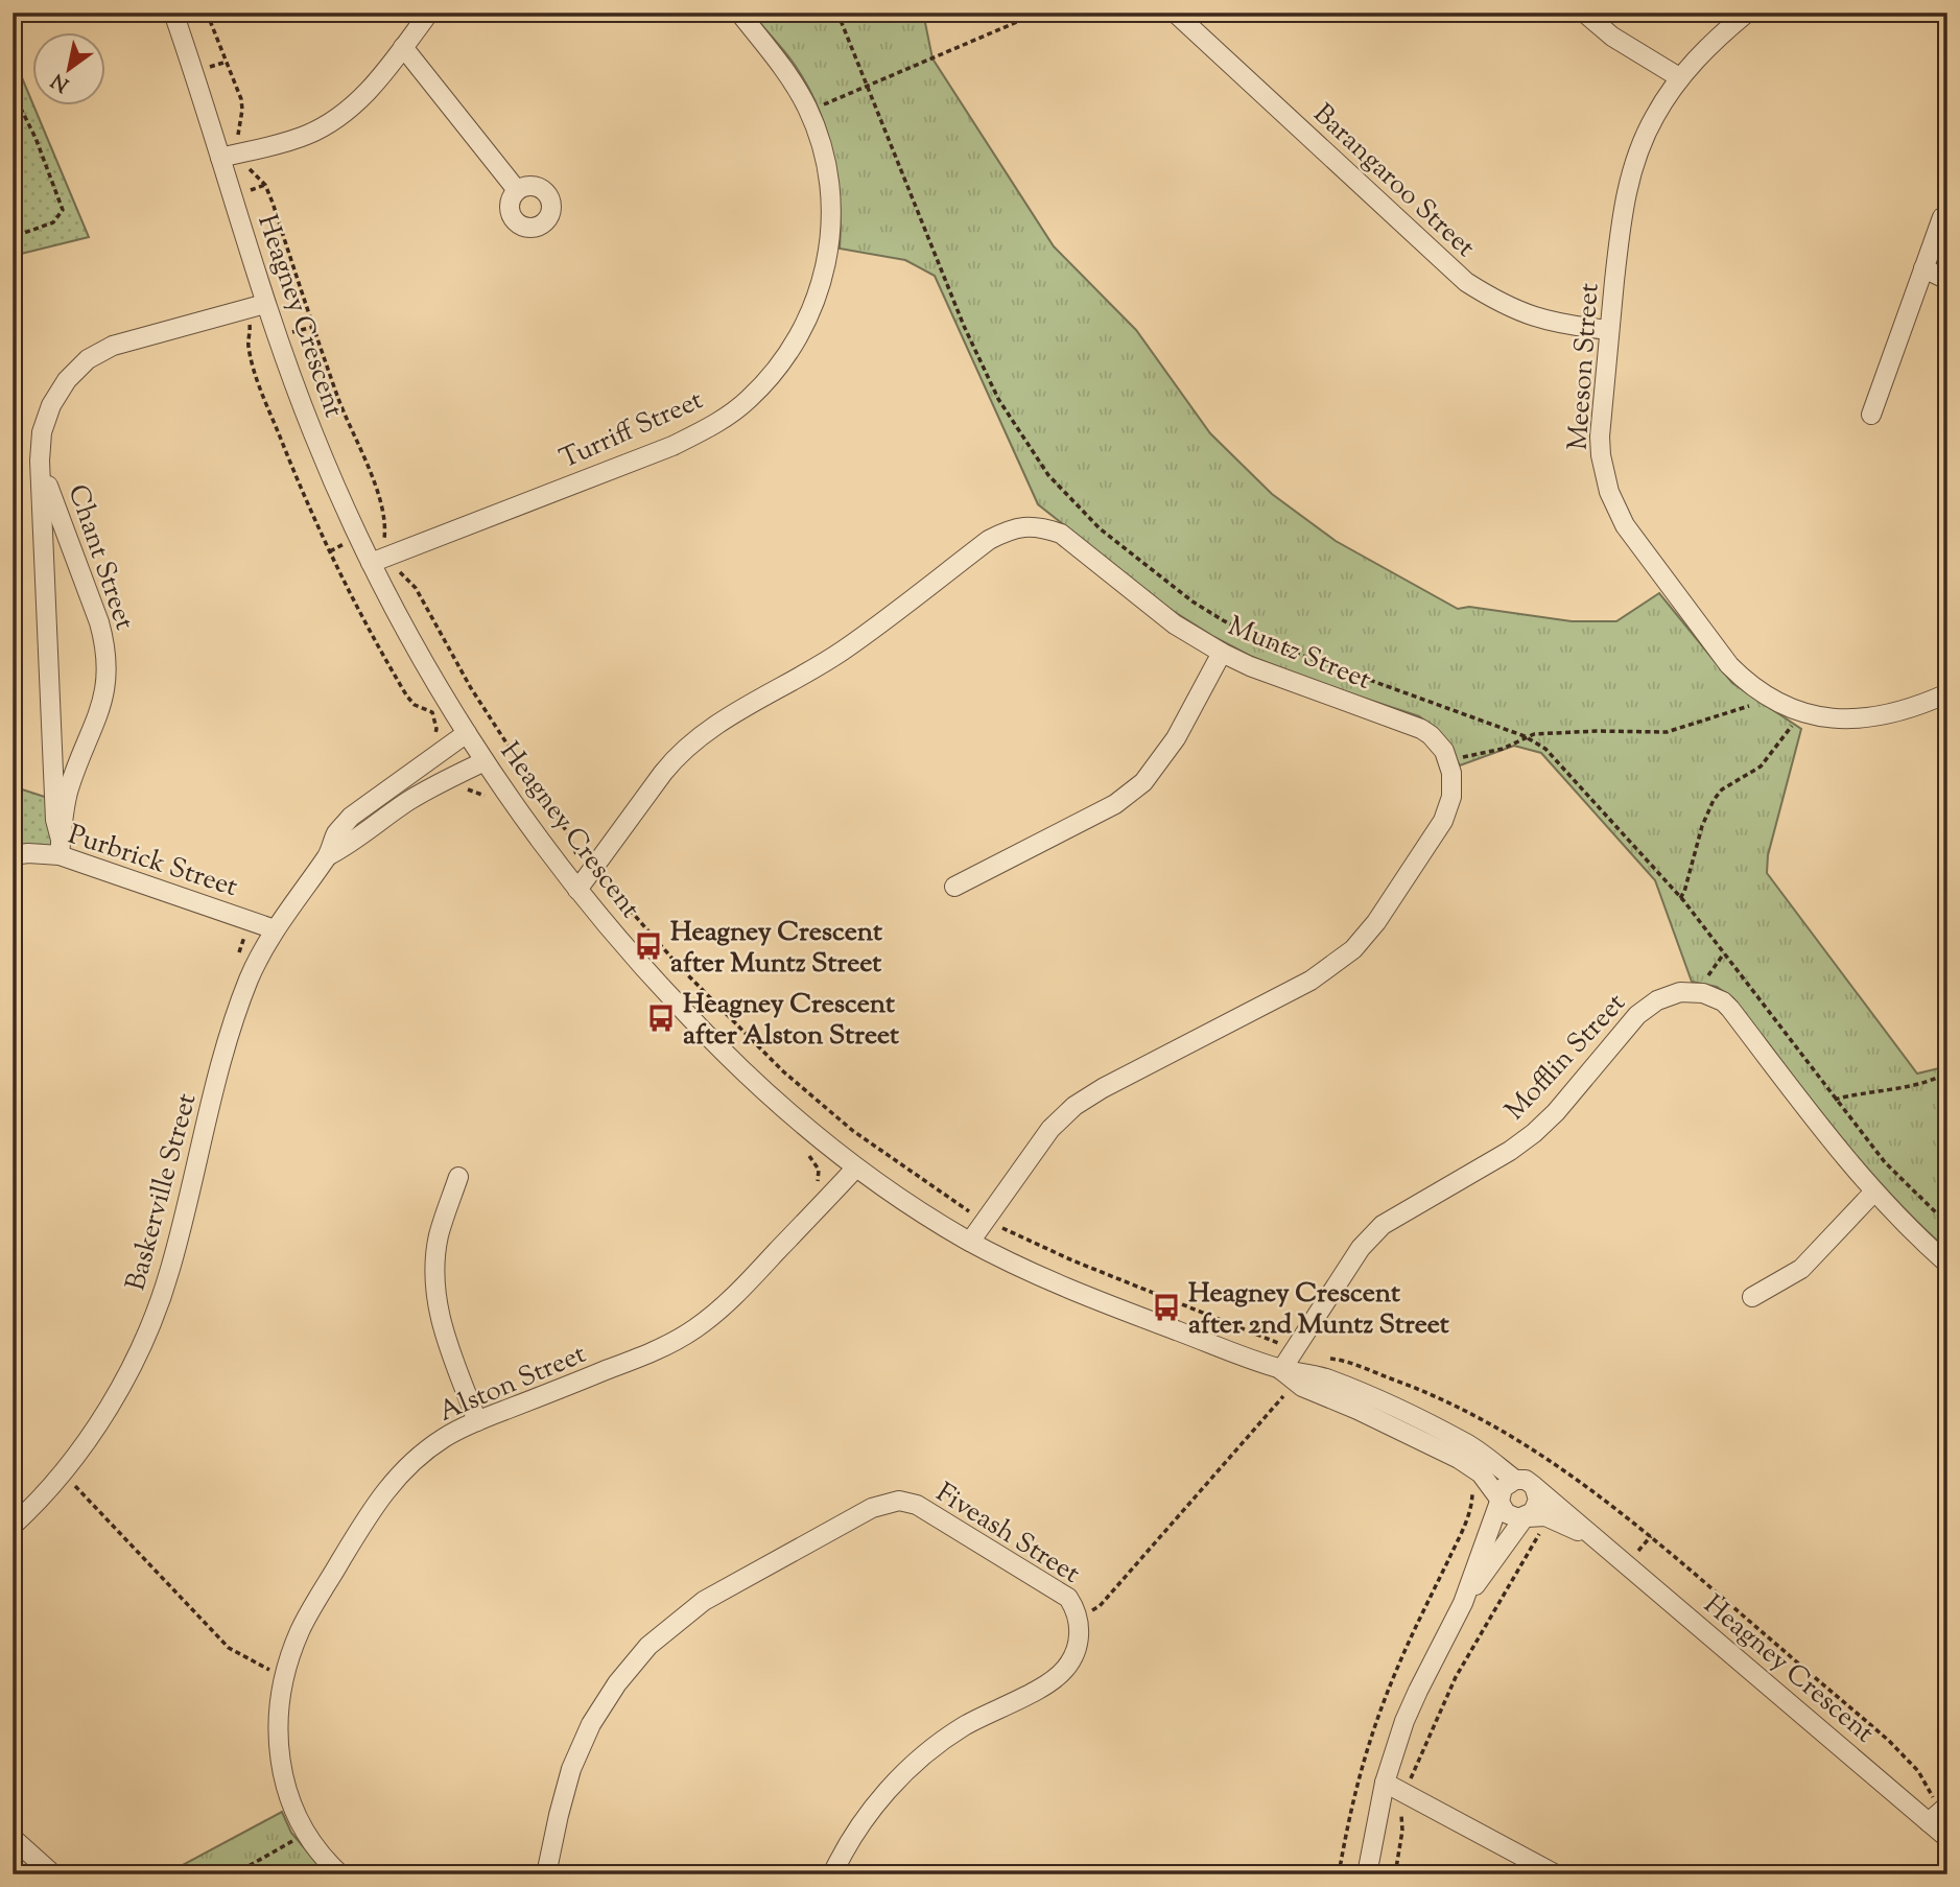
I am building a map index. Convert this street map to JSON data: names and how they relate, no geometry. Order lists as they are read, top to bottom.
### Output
{
  "streets": {
    "street": [
      "Barangaroo Street",
      "Heagney Crescent",
      "Meeson Street",
      "Turriff Street",
      "Chant Street",
      "Muntz Street",
      "Purbrick Street",
      "Mofflin Street",
      "Baskerville Street",
      "Alston Street",
      "Fiveash Street"
    ]
  },
  "crossings": [
    ["Barangaroo Street", "Meeson Street"],
    ["Heagney Crescent", "Turriff Street"],
    ["Heagney Crescent", "Chant Street"],
    ["Heagney Crescent", "Muntz Street"],
    ["Heagney Crescent", "Mofflin Street"],
    ["Heagney Crescent", "Baskerville Street"],
    ["Heagney Crescent", "Alston Street"],
    ["Chant Street", "Purbrick Street"],
    ["Purbrick Street", "Baskerville Street"]
  ],
  "places": {
    "bus stop": ["Heagney Crescent after Muntz Street", "Heagney Crescent after Alston Street", "Heagney Crescent after 2nd Muntz Street"]
  },
  "north": "bottom left"
}
